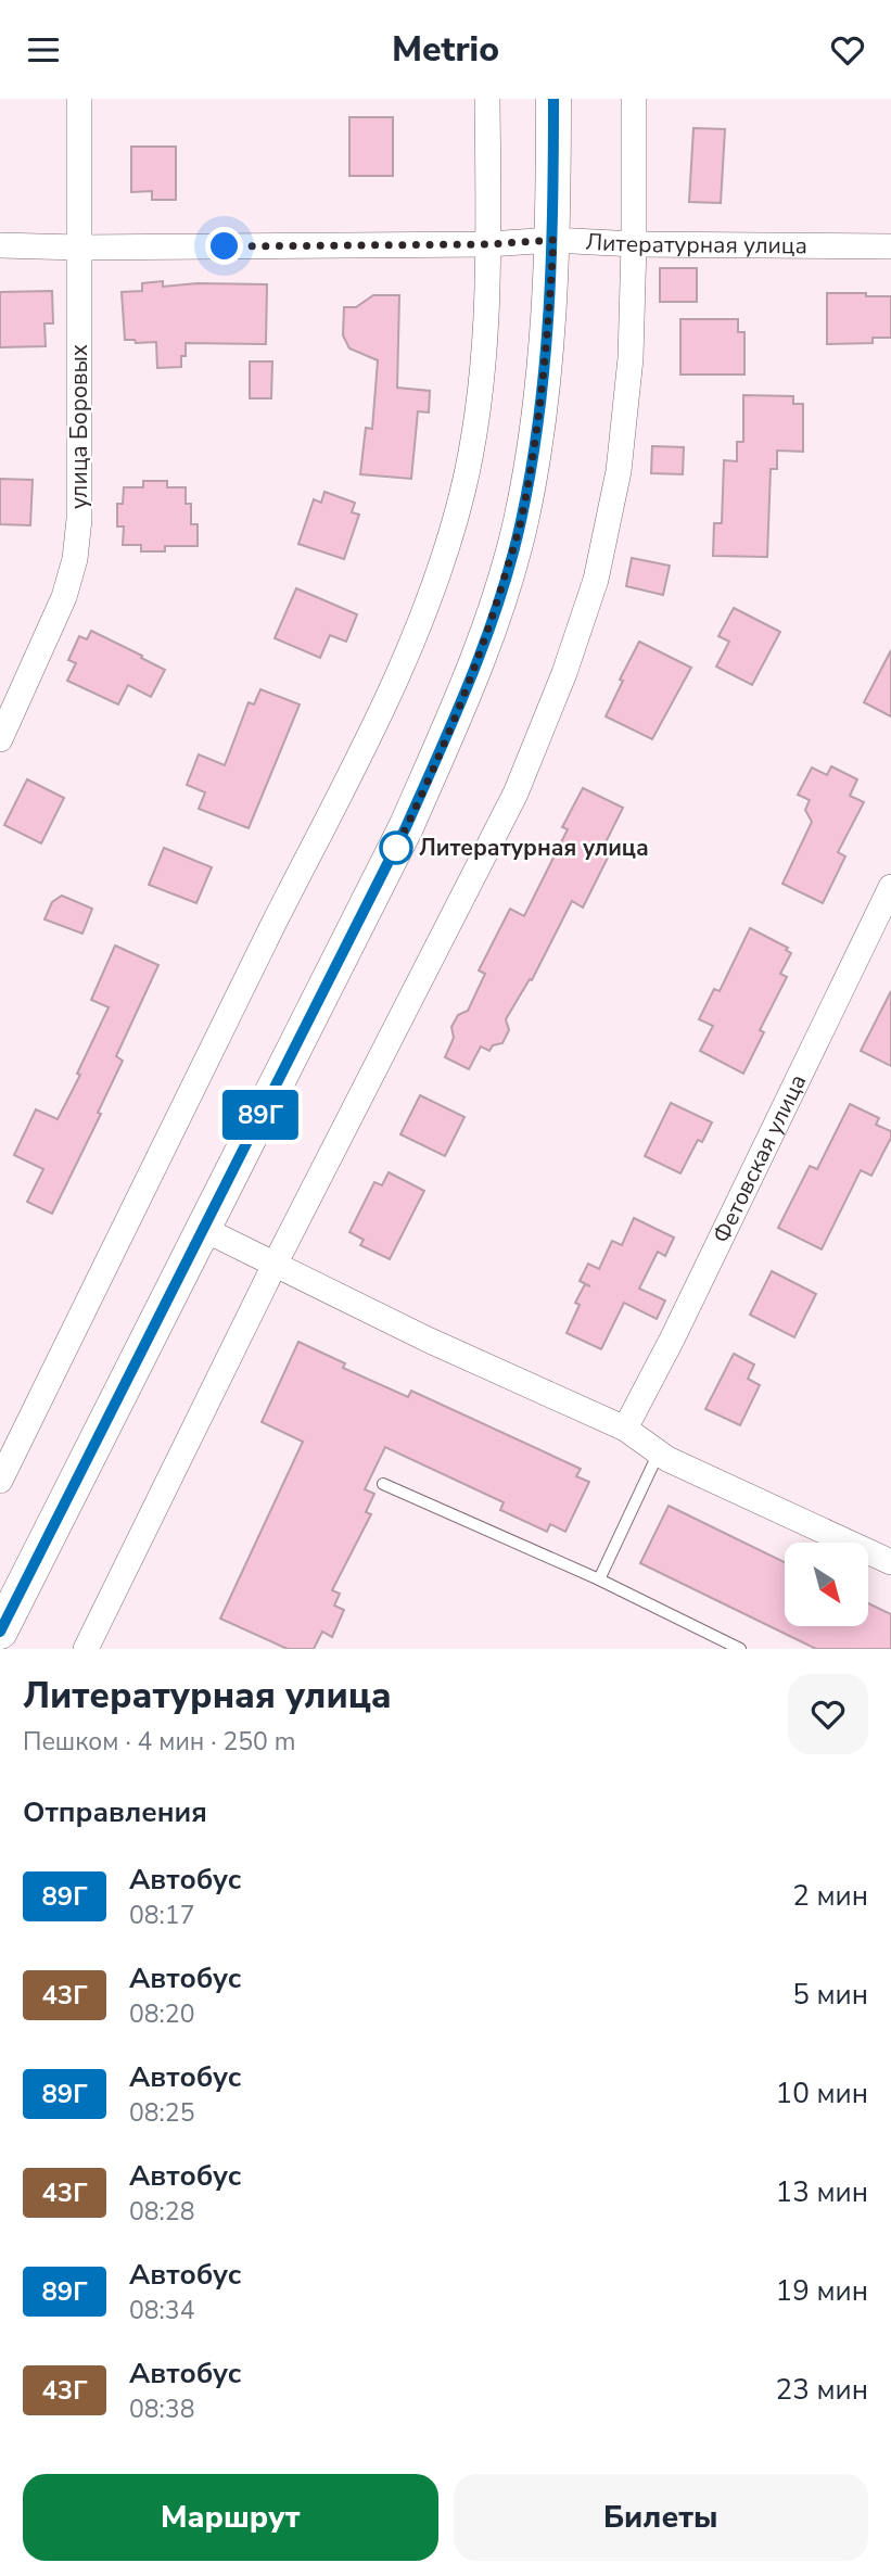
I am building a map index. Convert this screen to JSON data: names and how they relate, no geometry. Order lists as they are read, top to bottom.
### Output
{
  "streets": {
    "street": ["Литературная улица", "улица Боровых", "Фетовская улица"]
  },
  "crossings": [
    ["Литературная улица", "улица Боровых"]
  ],
  "places": ["Литературная улица"],
  "lines": ["bus line 89Г"],
  "north": "bottom right",
  "page": {
    "header": "Metrio",
    "on_map": "89Г",
    "heading": [
      ["Литературная улица", "Пешком · 4 мин · 250 m"],
      "Отправления"
    ],
    "list": [
      {
        "mark": "89Г",
        "name": "Автобус",
        "note": "08:17",
        "value": "2 мин"
      },
      {
        "mark": "43Г",
        "name": "Автобус",
        "note": "08:20",
        "value": "5 мин"
      },
      {
        "mark": "89Г",
        "name": "Автобус",
        "note": "08:25",
        "value": "10 мин"
      },
      {
        "mark": "43Г",
        "name": "Автобус",
        "note": "08:28",
        "value": "13 мин"
      },
      {
        "mark": "89Г",
        "name": "Автобус",
        "note": "08:34",
        "value": "19 мин"
      },
      {
        "mark": "43Г",
        "name": "Автобус",
        "note": "08:38",
        "value": "23 мин"
      }
    ],
    "buttons": ["Маршрут", "Билеты"]
  }
}
